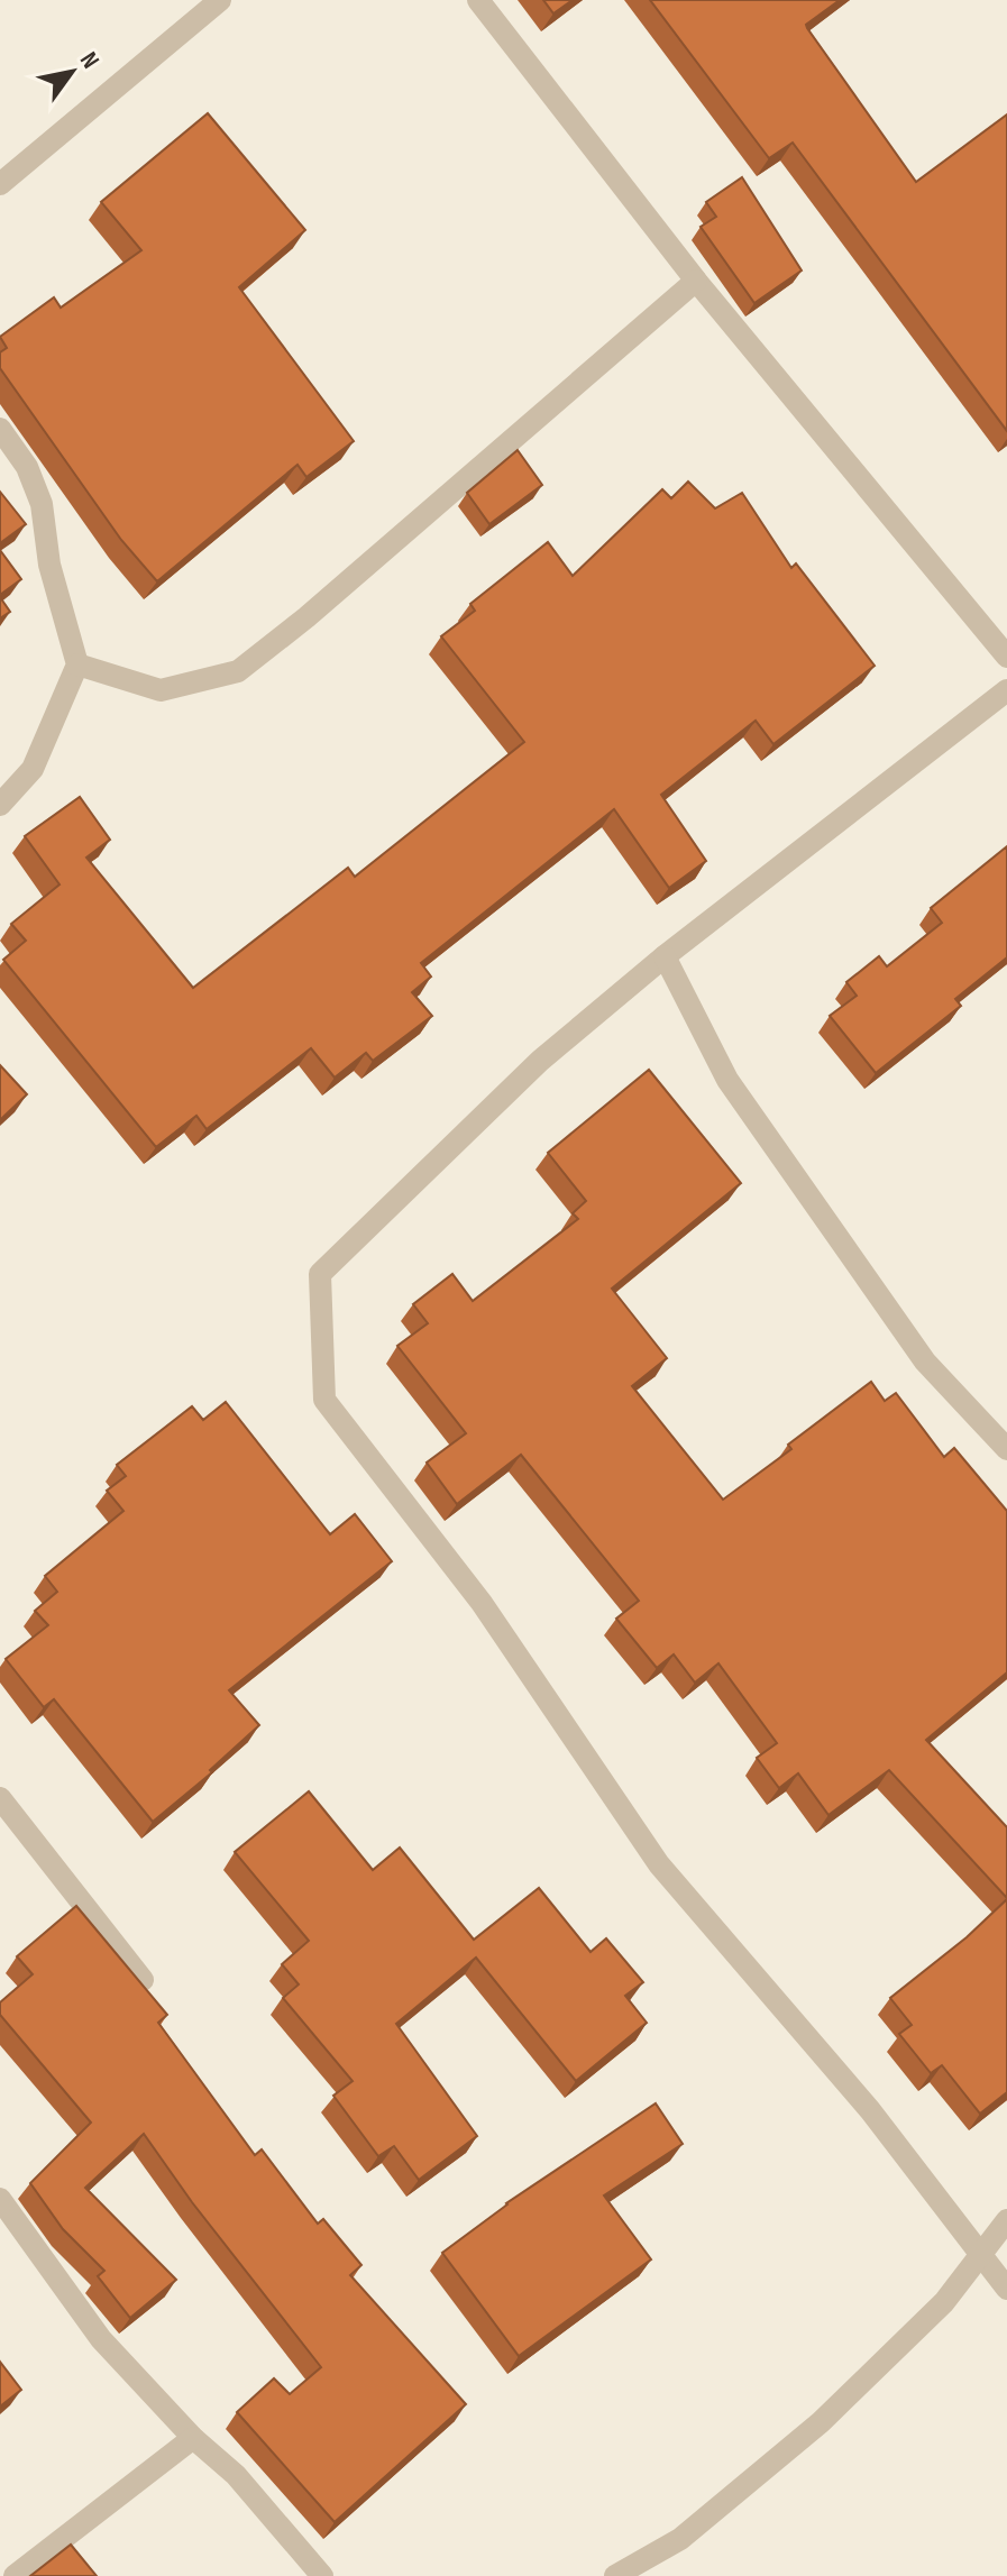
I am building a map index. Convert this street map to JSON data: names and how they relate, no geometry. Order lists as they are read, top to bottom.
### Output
{
  "north": "top right"
}
